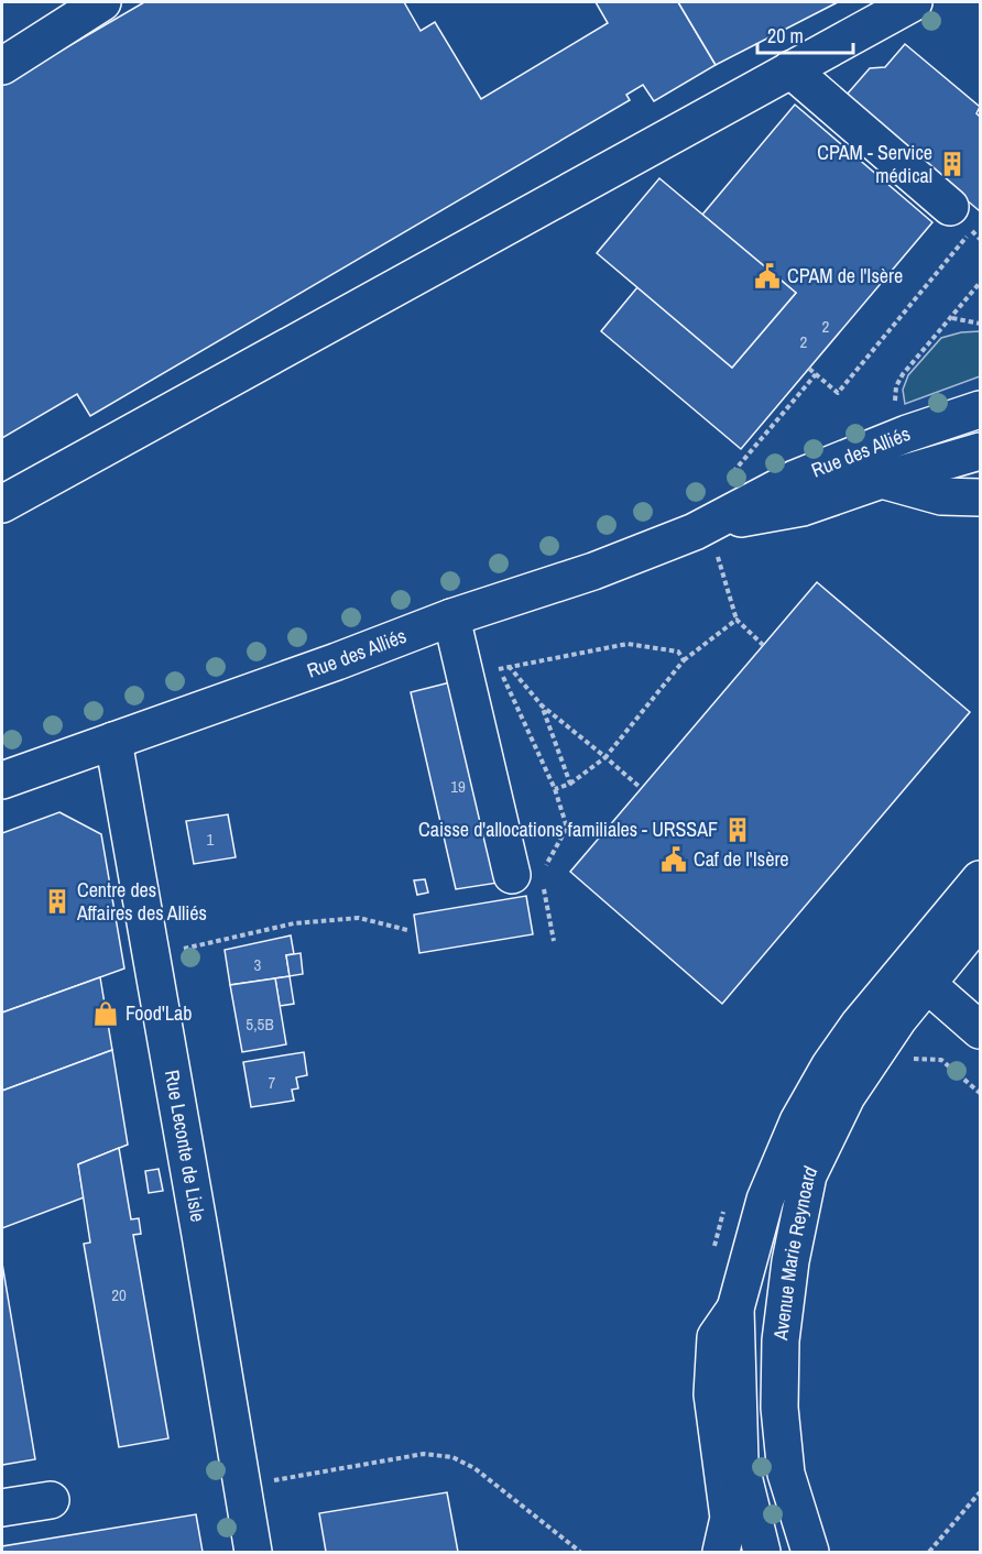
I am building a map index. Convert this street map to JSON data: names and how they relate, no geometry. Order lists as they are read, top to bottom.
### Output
{
  "streets": {
    "main road": ["Rue des Alliés", "Rue Leconte de Lisle", "Avenue Marie Reynoard"]
  },
  "crossings": [
    ["Rue des Alliés", "Rue Leconte de Lisle"]
  ],
  "places": {
    "building": ["CPAM - Service médical", "Caisse d'allocations familiales - URSSAF", "Centre des Affaires des Alliés"],
    "public building": ["CPAM de l'Isère", "Caf de l'Isère"],
    "shop": ["Food'Lab"]
  },
  "house_numbers": [
    "2",
    "2",
    "19",
    "1",
    "3",
    "5,5B",
    "7",
    "20"
  ],
  "scale_bar": "20 m"
}
